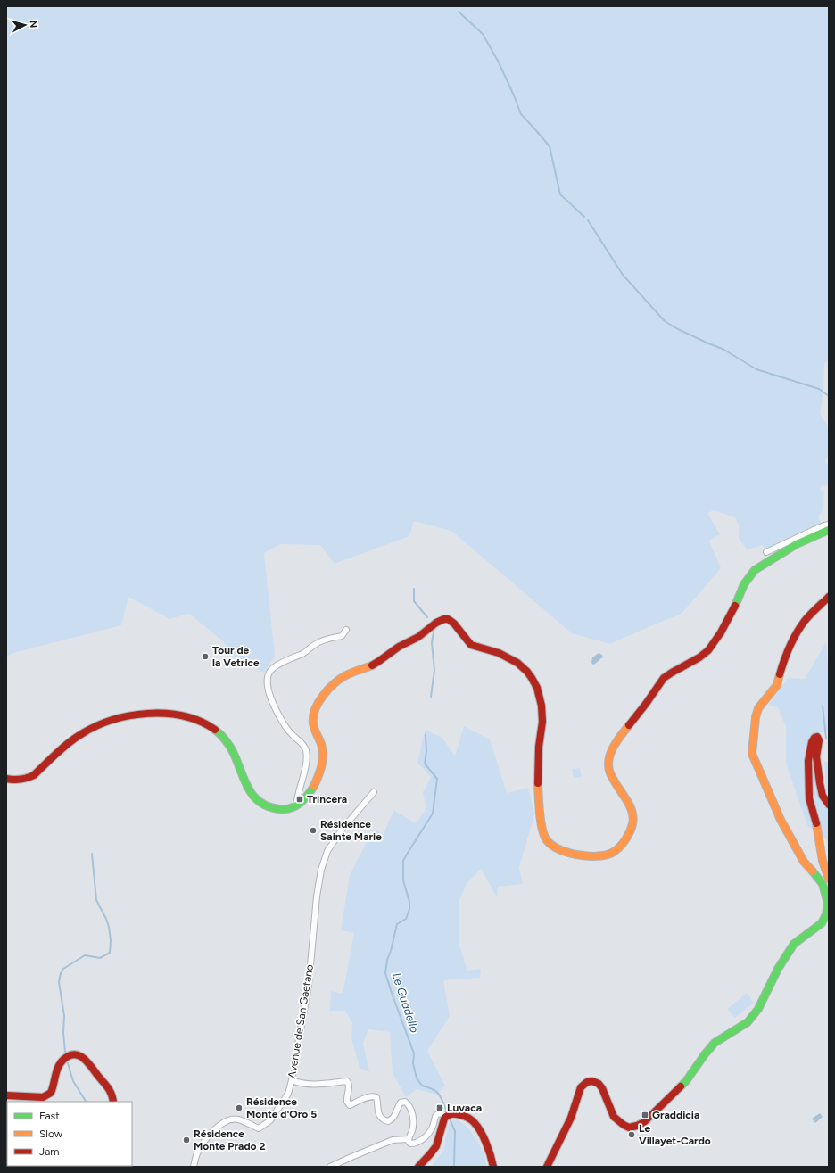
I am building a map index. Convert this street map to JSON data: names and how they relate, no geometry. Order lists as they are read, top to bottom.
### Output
{
  "streets": {
    "street": ["Avenue de San Gaetano"]
  },
  "water": ["Le Guadello"],
  "places": {
    "other": [
      "Tour de la Vetrice",
      "Résidence Sainte Marie",
      "Résidence Monte d'Oro 5",
      "Le Villayet-Cardo",
      "Résidence Monte Prado 2"
    ],
    "transit": ["Trincera", "Luvaca", "Graddicia"]
  },
  "legend": ["Fast", "Slow", "Jam"],
  "north": "right"
}
